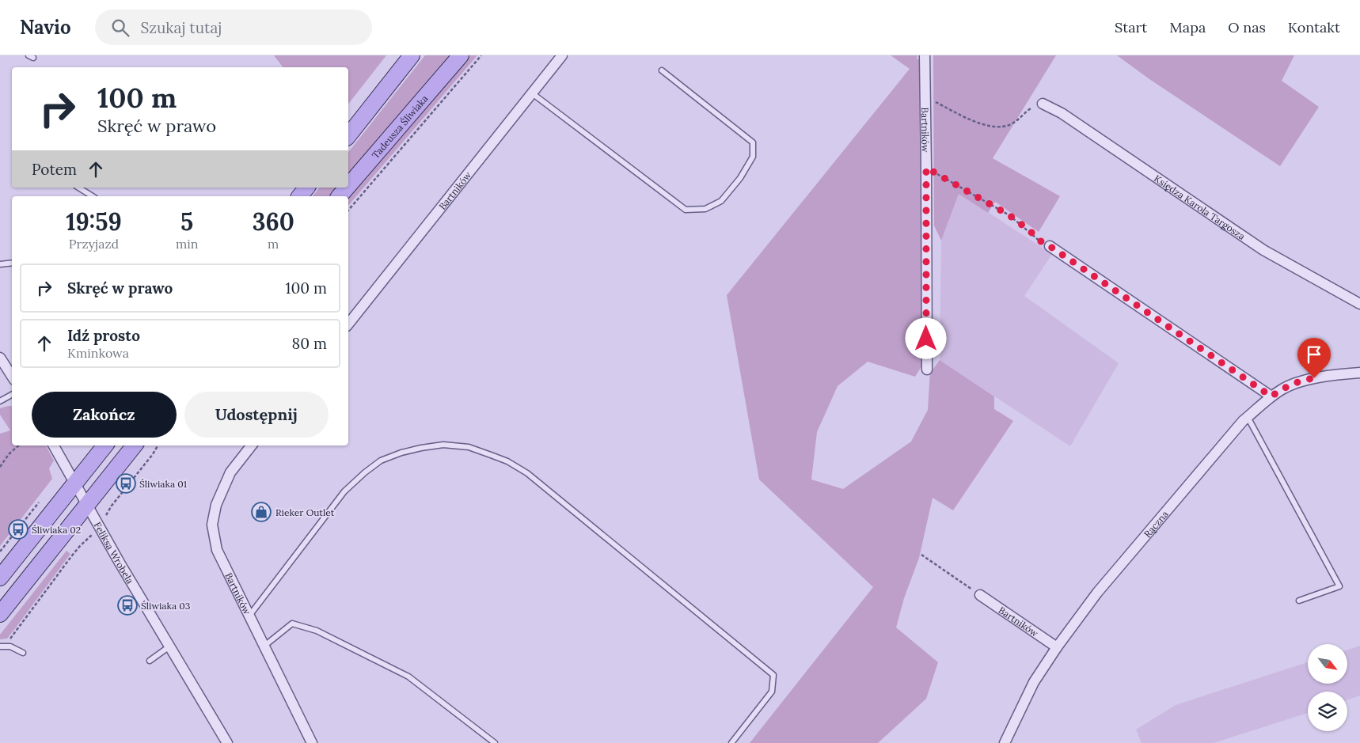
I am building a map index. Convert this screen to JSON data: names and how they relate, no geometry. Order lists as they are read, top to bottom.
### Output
{
  "streets": {
    "main road": ["Tadeusza Śliwiaka"],
    "street": [
      "Bartników",
      "Księdza Karola Targosza",
      "Rączna",
      "Feliksa Wrobela"
    ]
  },
  "crossings": [
    ["Bartników", "Rączna"]
  ],
  "places": {
    "bus stop": ["Śliwiaka 01", "Śliwiaka 02", "Śliwiaka 03"],
    "shop": ["Rieker Outlet"]
  },
  "north": "bottom right",
  "page": {
    "header": "Navio",
    "search": "Szukaj tutaj",
    "nav": [
      "Start",
      "Mapa",
      "O nas",
      "Kontakt"
    ],
    "turn": ["100 m", "Skręć w prawo"],
    "then": "Potem",
    "eta": [
      "19:59",
      "Przyjazd",
      "5",
      "min",
      "360",
      "m"
    ],
    "list": [
      {
        "name": "Skręć w prawo",
        "value": "100 m"
      },
      {
        "name": "Idź prosto",
        "note": "Kminkowa",
        "value": "80 m"
      }
    ],
    "buttons": ["Zakończ", "Udostępnij"]
  }
}
